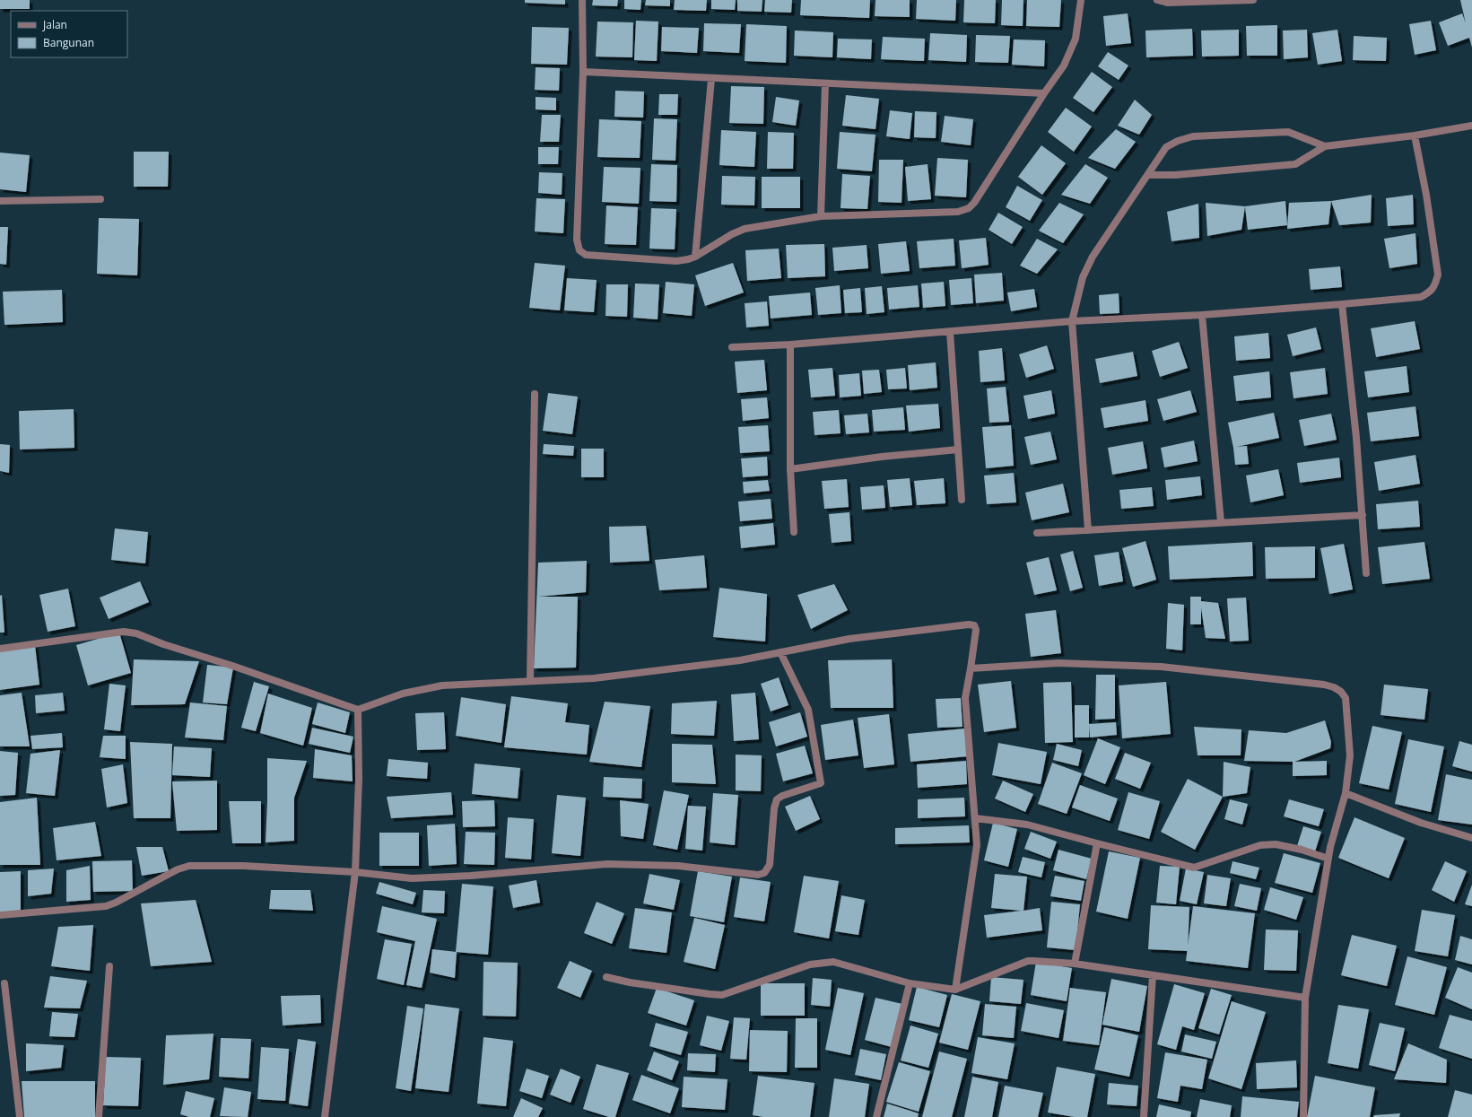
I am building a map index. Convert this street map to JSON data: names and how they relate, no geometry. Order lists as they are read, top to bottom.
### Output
{
  "legend": ["Jalan", "Bangunan"]
}
